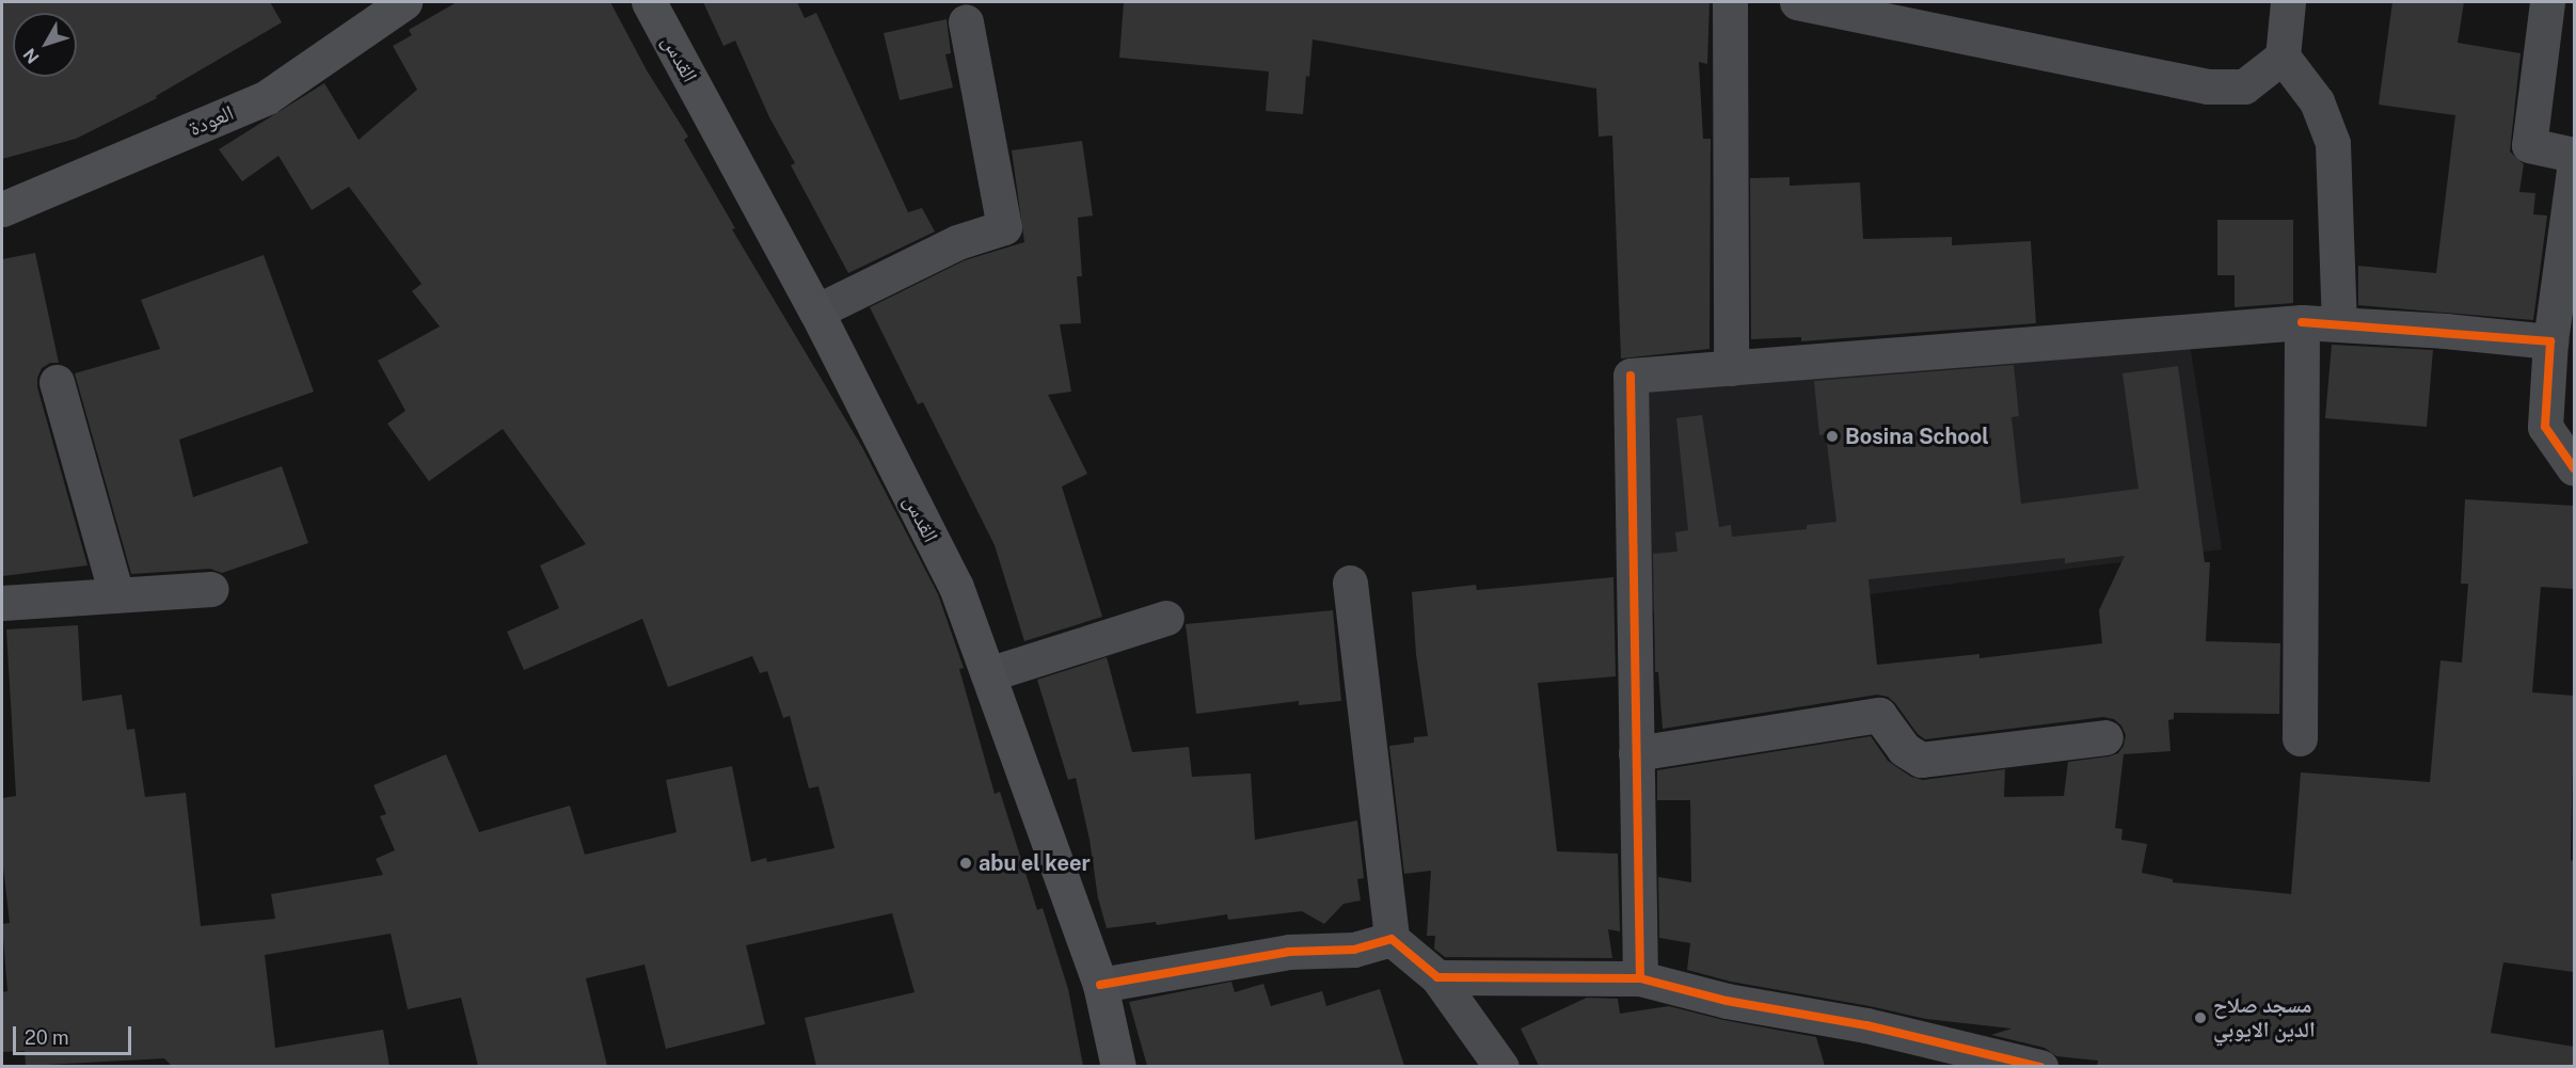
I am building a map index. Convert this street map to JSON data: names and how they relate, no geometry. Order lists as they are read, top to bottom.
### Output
{
  "streets": {
    "main road": ["القدس", "العودة"]
  },
  "places": ["Bosina School", "abu el keer", "مسجد صلاح الدين الايوبي"],
  "scale_bar": "20 m",
  "north": "bottom left"
}
